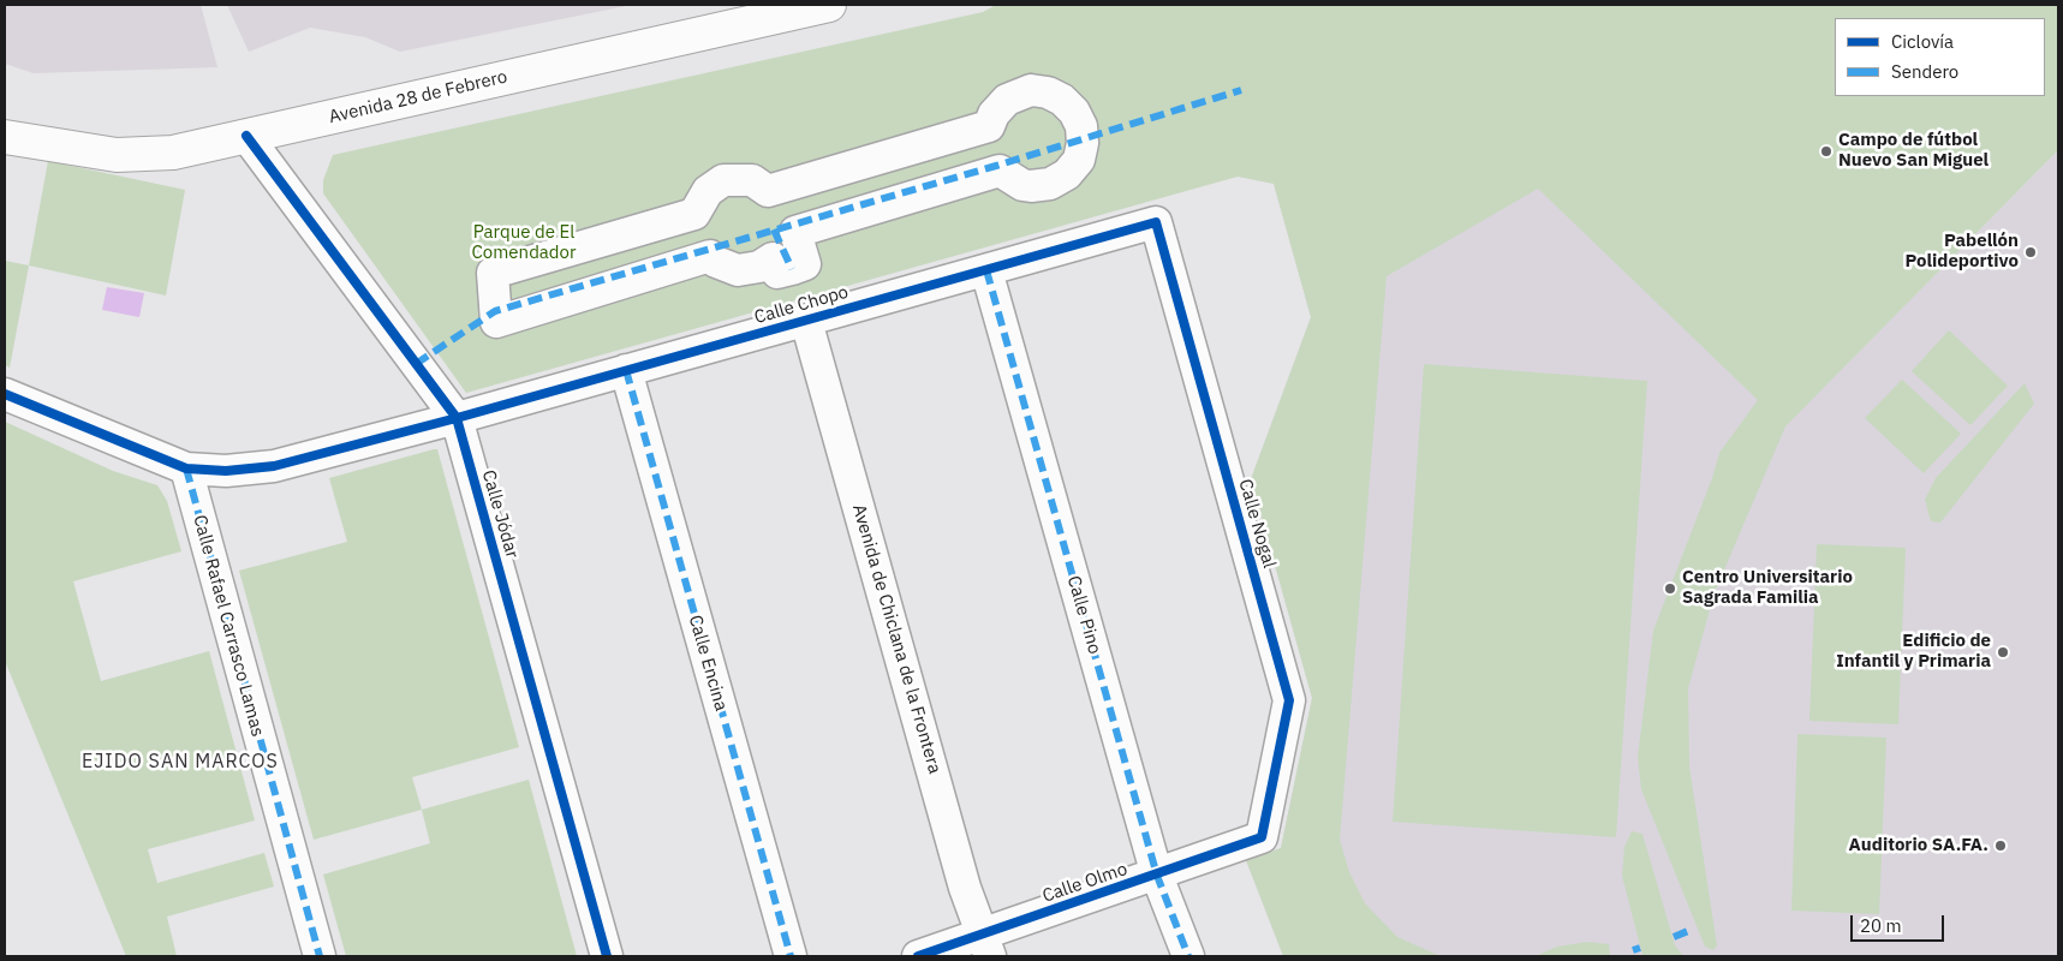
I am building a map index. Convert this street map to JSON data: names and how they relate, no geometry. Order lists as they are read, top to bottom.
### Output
{
  "streets": {
    "street": [
      "Avenida 28 de Febrero",
      "Calle Chopo",
      "Calle Jódar",
      "Calle Nogal",
      "Calle Pino",
      "Calle Rafael Carrasco Lamas",
      "Avenida de Chiclana de la Frontera",
      "Calle Encina",
      "Calle Olmo"
    ]
  },
  "crossings": [
    ["Avenida 28 de Febrero", "Calle Jódar"],
    ["Calle Chopo", "Calle Jódar"],
    ["Calle Chopo", "Calle Nogal"],
    ["Calle Chopo", "Calle Pino"],
    ["Calle Chopo", "Calle Rafael Carrasco Lamas"],
    ["Calle Chopo", "Avenida de Chiclana de la Frontera"],
    ["Calle Chopo", "Calle Encina"],
    ["Calle Nogal", "Calle Olmo"],
    ["Calle Pino", "Calle Olmo"],
    ["Avenida de Chiclana de la Frontera", "Calle Olmo"]
  ],
  "districts": ["EJIDO SAN MARCOS"],
  "parks": ["Parque de El Comendador"],
  "places": [
    "Campo de fútbol Nuevo San Miguel",
    "Pabellón Polideportivo",
    "Centro Universitario Sagrada Familia",
    "Edificio de Infantil y Primaria",
    "Auditorio SA.FA."
  ],
  "legend": ["Ciclovía", "Sendero"],
  "scale_bar": "20 m"
}
